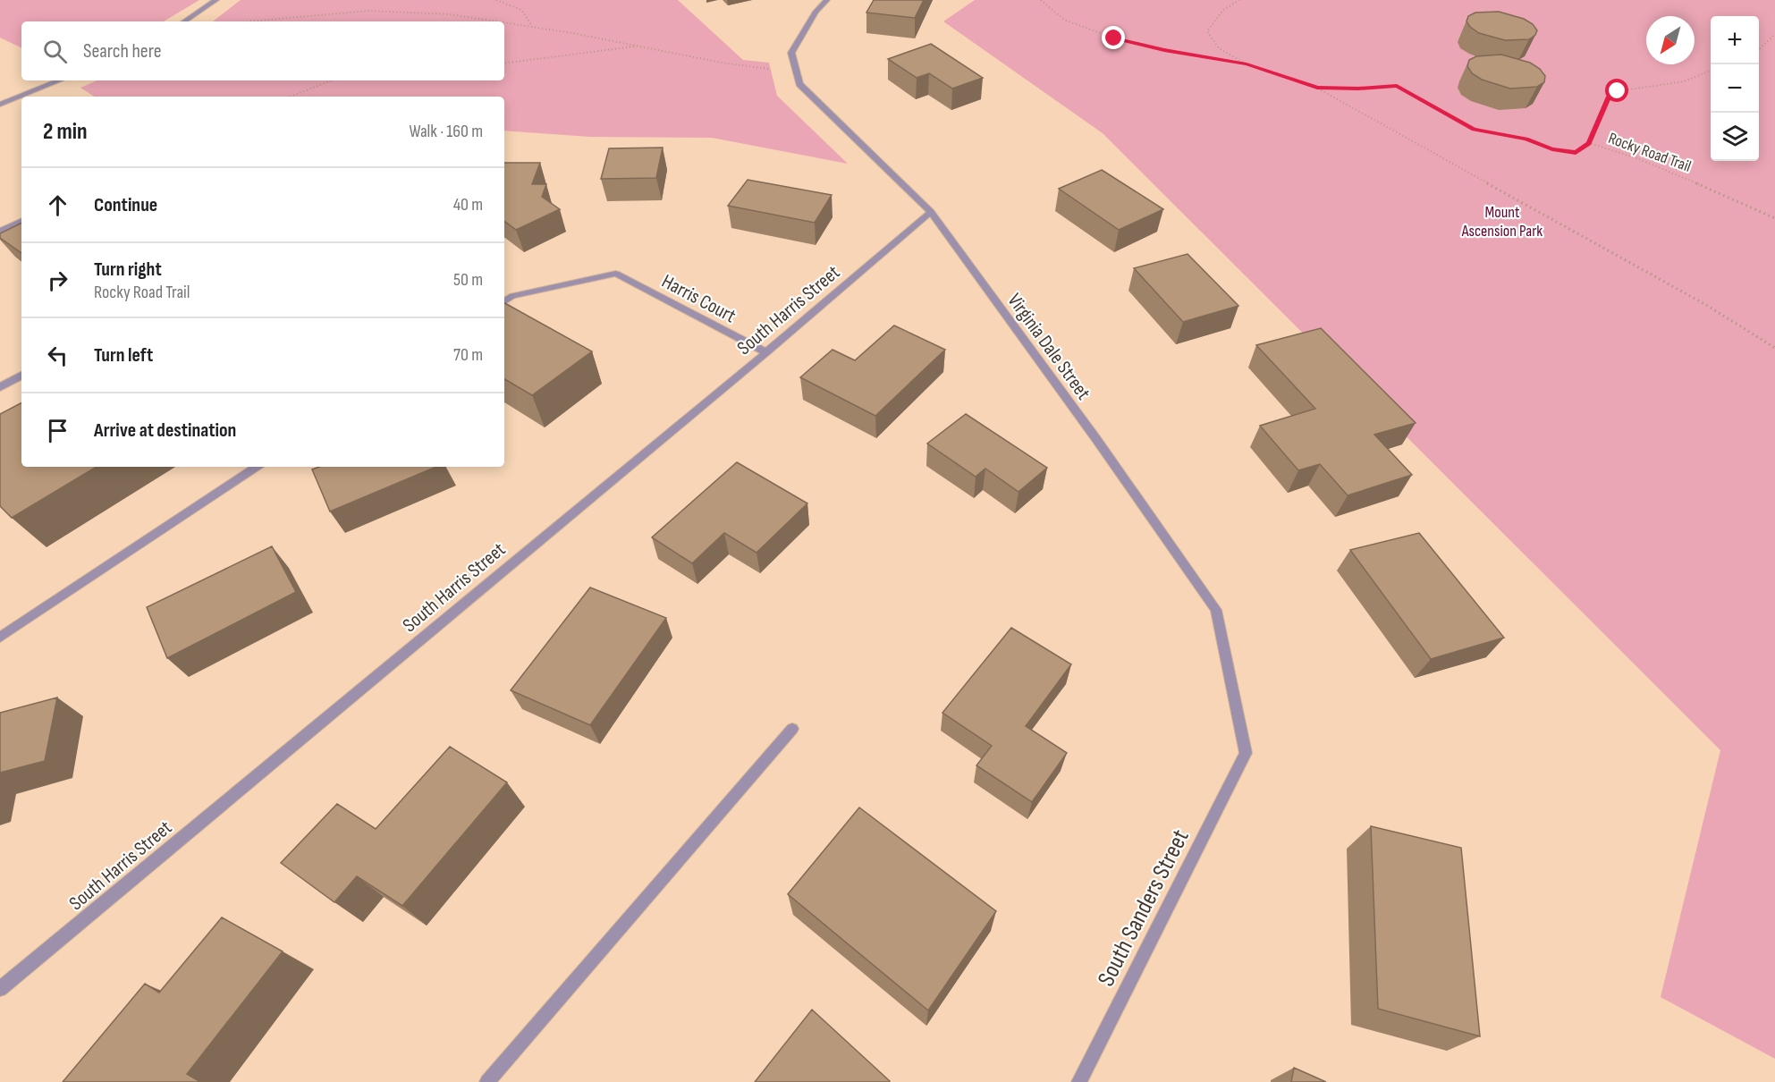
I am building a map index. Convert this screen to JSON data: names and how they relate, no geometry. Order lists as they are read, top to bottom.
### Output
{
  "streets": {
    "street": [
      "Harris Court",
      "South Harris Street",
      "Virginia Dale Street",
      "South Sanders Street"
    ],
    "path": ["Rocky Road Trail"]
  },
  "crossings": [
    ["Harris Court", "South Harris Street"],
    ["South Harris Street", "Virginia Dale Street"],
    ["Virginia Dale Street", "South Sanders Street"]
  ],
  "parks": ["Mount Ascension Park"],
  "north": "bottom left",
  "page": {
    "map_buttons": ["+", "−"],
    "search": "Search here",
    "heading": ["2 min", "Walk · 160 m"],
    "list": [
      ["Continue", "40 m"],
      ["Turn right", "Rocky Road Trail", "50 m"],
      ["Turn left", "70 m"],
      "Arrive at destination"
    ]
  }
}
